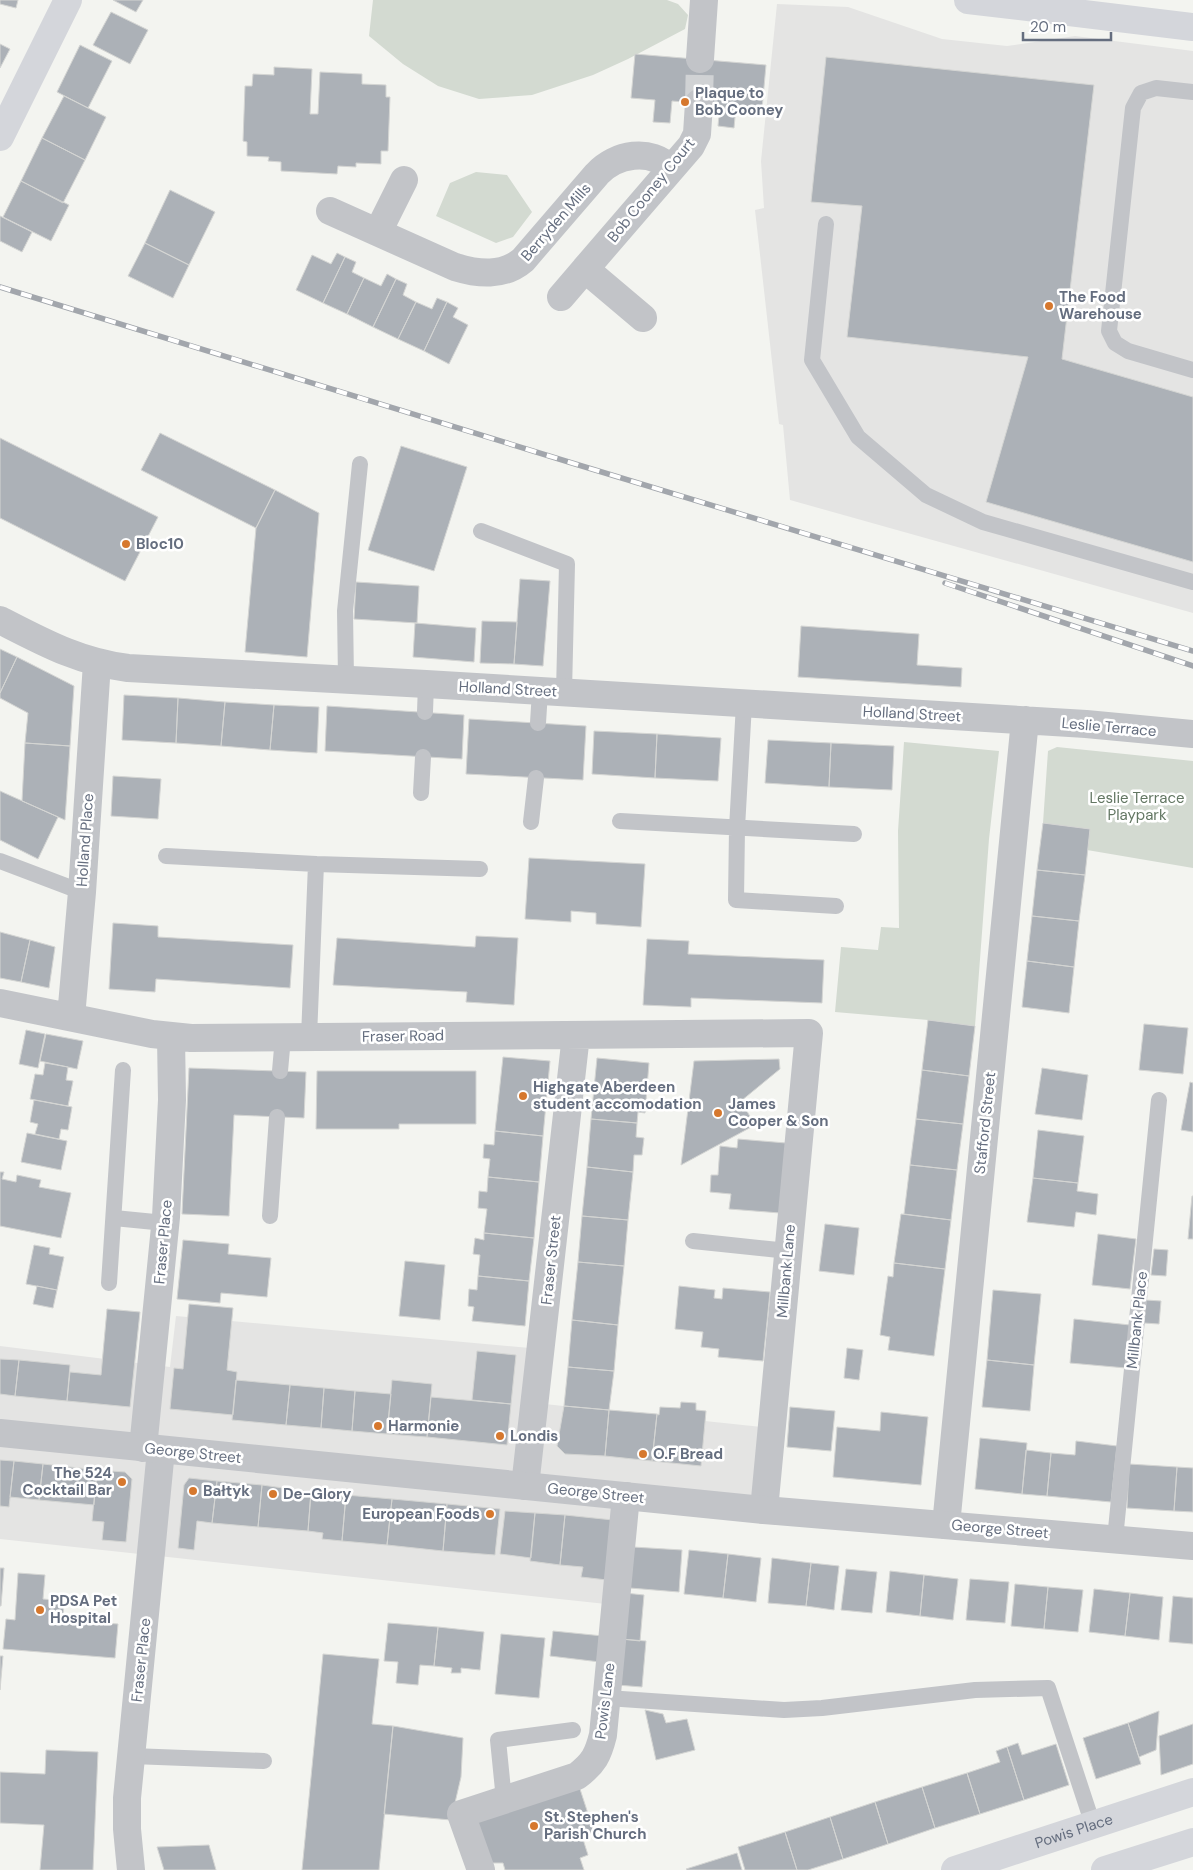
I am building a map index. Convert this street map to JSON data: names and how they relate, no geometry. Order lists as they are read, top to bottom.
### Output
{
  "streets": {
    "main road": ["Powis Place"],
    "street": [
      "Bob Cooney Court",
      "Berryden Mills",
      "Holland Street",
      "Leslie Terrace",
      "Holland Place",
      "Fraser Road",
      "Stafford Street",
      "Fraser Place",
      "Fraser Street",
      "Millbank Lane",
      "George Street",
      "Powis Lane"
    ],
    "lane": ["Millbank Place"]
  },
  "crossings": [
    ["Bob Cooney Court", "Berryden Mills"],
    ["Holland Street", "Leslie Terrace"],
    ["Holland Street", "Holland Place"],
    ["Holland Street", "Stafford Street"],
    ["Leslie Terrace", "Stafford Street"],
    ["Holland Place", "Fraser Road"],
    ["Fraser Road", "Fraser Place"],
    ["Fraser Road", "Fraser Street"],
    ["Fraser Road", "Millbank Lane"],
    ["Stafford Street", "George Street"],
    ["Fraser Place", "George Street"],
    ["Fraser Street", "George Street"],
    ["Millbank Lane", "George Street"],
    ["Millbank Place", "George Street"],
    ["George Street", "Powis Lane"]
  ],
  "parks": ["Leslie Terrace Playpark"],
  "places": [
    "Plaque to Bob Cooney",
    "The Food Warehouse",
    "Bloc10",
    "Highgate Aberdeen student accomodation",
    "James Cooper & Son",
    "Harmonie",
    "Londis",
    "O.F Bread",
    "The 524 Cocktail Bar",
    "Bałtyk",
    "De-Glory",
    "European Foods",
    "PDSA Pet Hospital",
    "St. Stephen's Parish Church"
  ],
  "scale_bar": "20 m"
}
